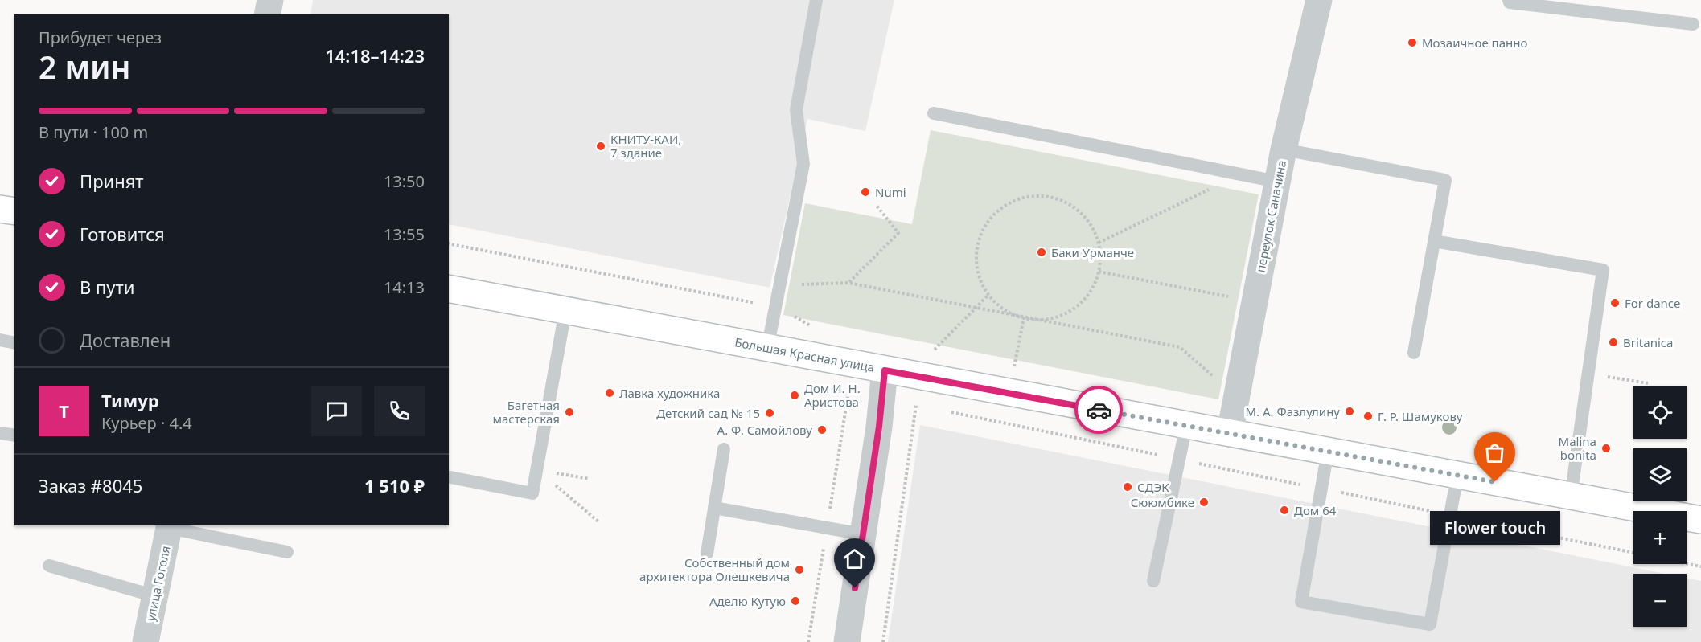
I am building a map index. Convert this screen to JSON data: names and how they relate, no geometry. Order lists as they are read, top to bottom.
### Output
{
  "streets": {
    "street": ["переулок Саначина", "Большая Красная улица", "улица Гоголя"]
  },
  "crossings": [
    ["переулок Саначина", "Большая Красная улица"]
  ],
  "places": [
    "Мозаичное панно",
    "КНИТУ-КАИ, 7 здание",
    "Numi",
    "Баки Урманче",
    "For dance",
    "Britanica",
    "Лавка художника",
    "Дом И. Н. Аристова",
    "М. А. Фазлулину",
    "Багетная мастерская",
    "Детский сад № 15",
    "Г. Р. Шамукову",
    "А. Ф. Самойлову",
    "Malina bonita",
    "Flower touch",
    "СДЭК",
    "Сююмбике",
    "Дом 64",
    "Собственный дом архитектора Олешкевича",
    "Аделю Кутую"
  ],
  "page": {
    "heading": ["2 мин", "Прибудет через", "14:18–14:23"],
    "panel": [
      "Тимур",
      "Курьер · 4.4",
      "Заказ #8045",
      "1 510 ₽"
    ],
    "bar": "В пути · 100 m",
    "list": [
      ["Принят", "13:50"],
      ["Готовится", "13:55"],
      ["В пути", "14:13"],
      "Доставлен"
    ],
    "map_buttons": ["+", "−"],
    "round": "Т",
    "bubble": "Flower touch"
  }
}
